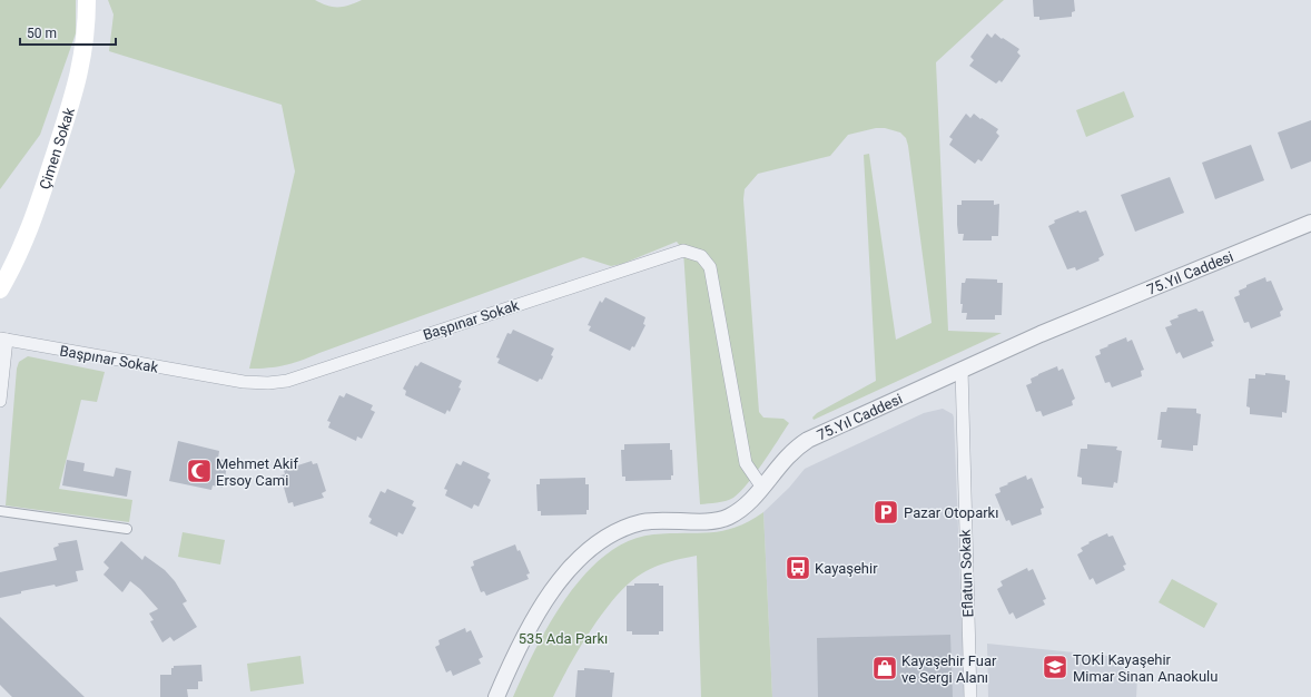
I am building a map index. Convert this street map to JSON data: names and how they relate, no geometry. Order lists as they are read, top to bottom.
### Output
{
  "streets": {
    "main road": ["Çimen Sokak"],
    "street": ["75.Yıl Caddesi", "Başpınar Sokak", "Eflatun Sokak"]
  },
  "crossings": [
    ["75.Yıl Caddesi", "Başpınar Sokak"],
    ["75.Yıl Caddesi", "Eflatun Sokak"]
  ],
  "parks": ["535 Ada Parkı"],
  "places": {
    "mosque": ["Mehmet Akif Ersoy Cami"],
    "parking": ["Pazar Otoparkı"],
    "bus stop": ["Kayaşehir"],
    "school or university": ["TOKİ Kayaşehir Mimar Sinan Anaokulu"],
    "shop": ["Kayaşehir Fuar ve Sergi Alanı"]
  },
  "scale_bar": "50 m"
}
